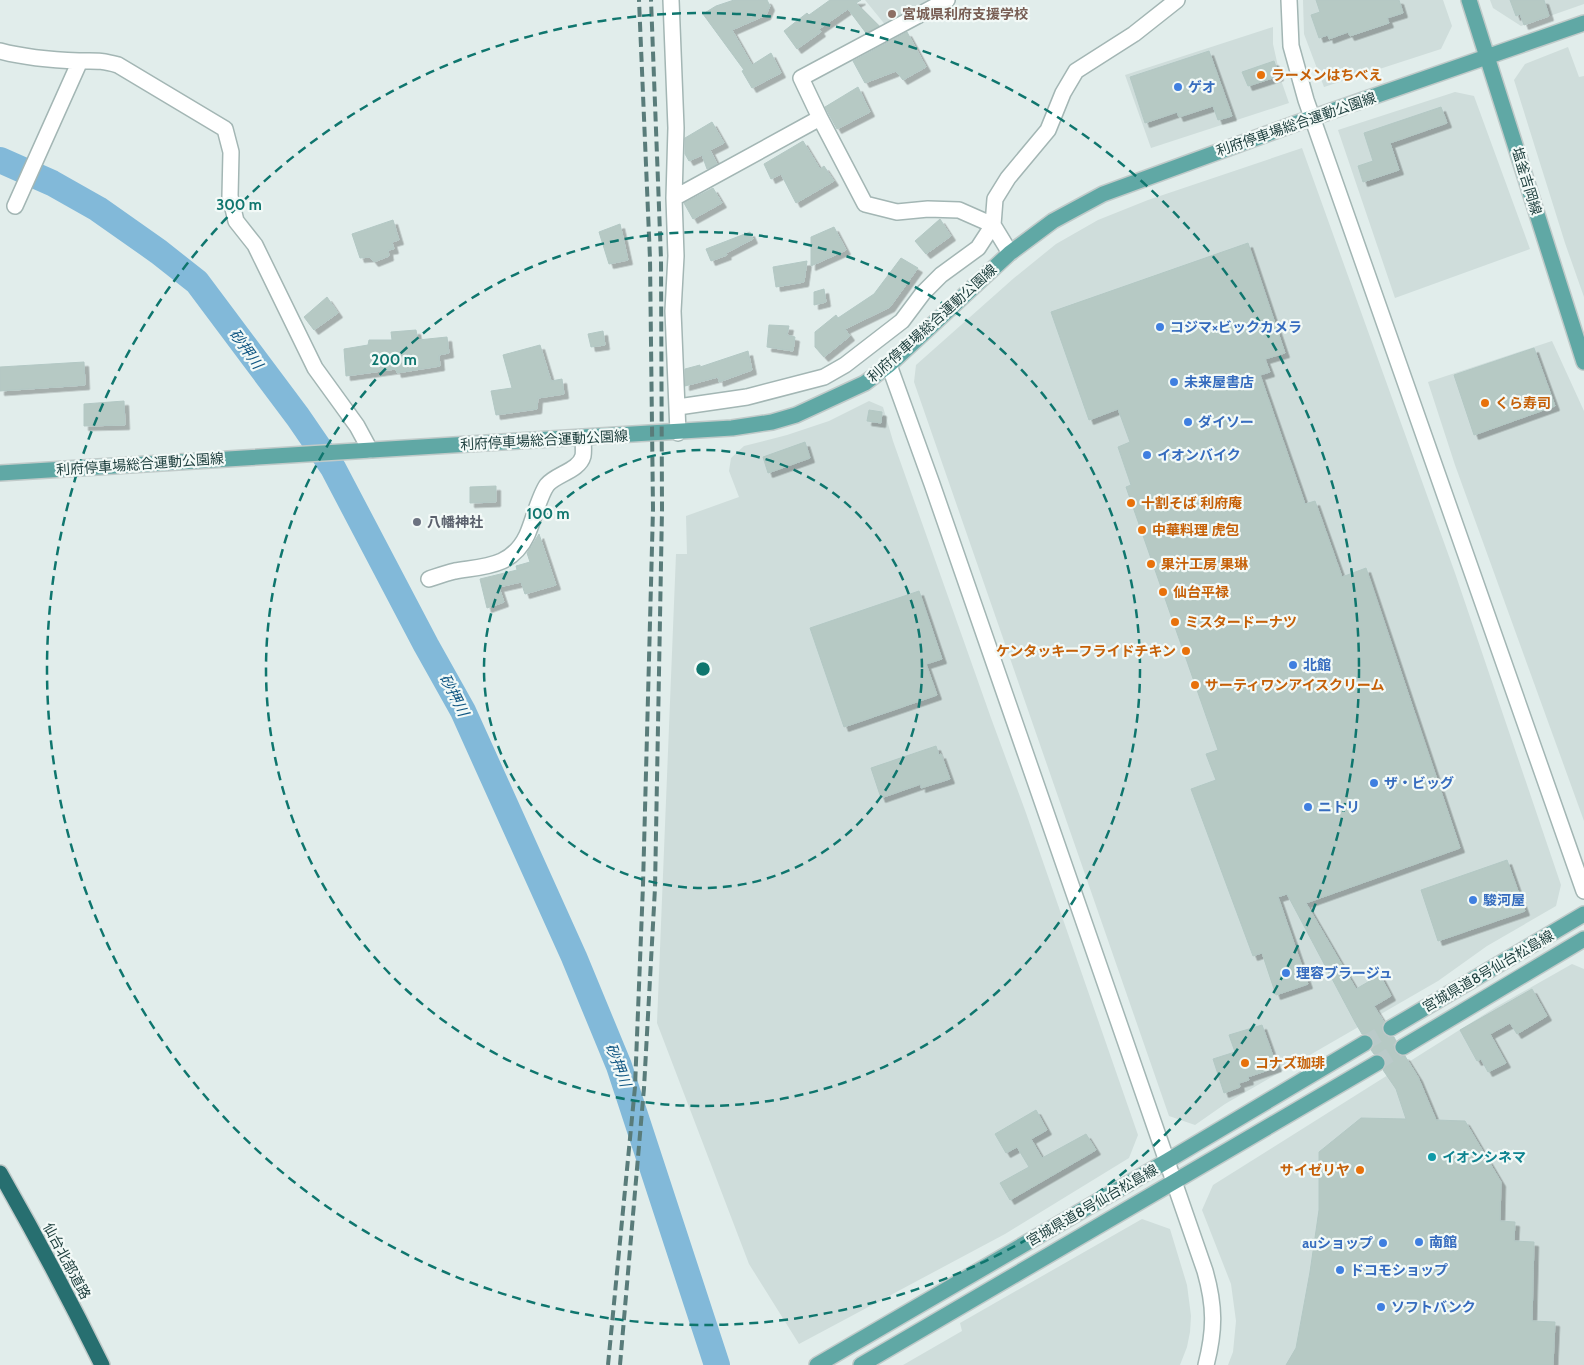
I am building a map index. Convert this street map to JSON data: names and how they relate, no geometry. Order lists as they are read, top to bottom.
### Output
{
  "streets": {
    "highway": ["仙台北部道路"],
    "main road": ["利府停車場総合運動公園線", "塩釜吉岡線", "宮城県道8号仙台松島線"]
  },
  "crossings": [
    ["利府停車場総合運動公園線", "塩釜吉岡線"]
  ],
  "water": ["砂押川"],
  "places": [
    "宮城県利府支援学校",
    "ラーメンはちべえ",
    "ゲオ",
    "コジマ×ビックカメラ",
    "未来屋書店",
    "くら寿司",
    "ダイソー",
    "イオンバイク",
    "十割そば 利府庵",
    "八幡神社",
    "中華料理 虎包",
    "果汁工房 果琳",
    "仙台平禄",
    "ミスタードーナツ",
    "ケンタッキーフライドチキン",
    "北館",
    "サーティワンアイスクリーム",
    "ザ・ビッグ",
    "ニトリ",
    "駿河屋",
    "理容ブラージュ",
    "コナズ珈琲",
    "イオンシネマ",
    "サイゼリヤ",
    "南館",
    "auショップ",
    "ドコモショップ",
    "ソフトバンク"
  ],
  "rings": ["300 m", "200 m", "100 m"]
}
